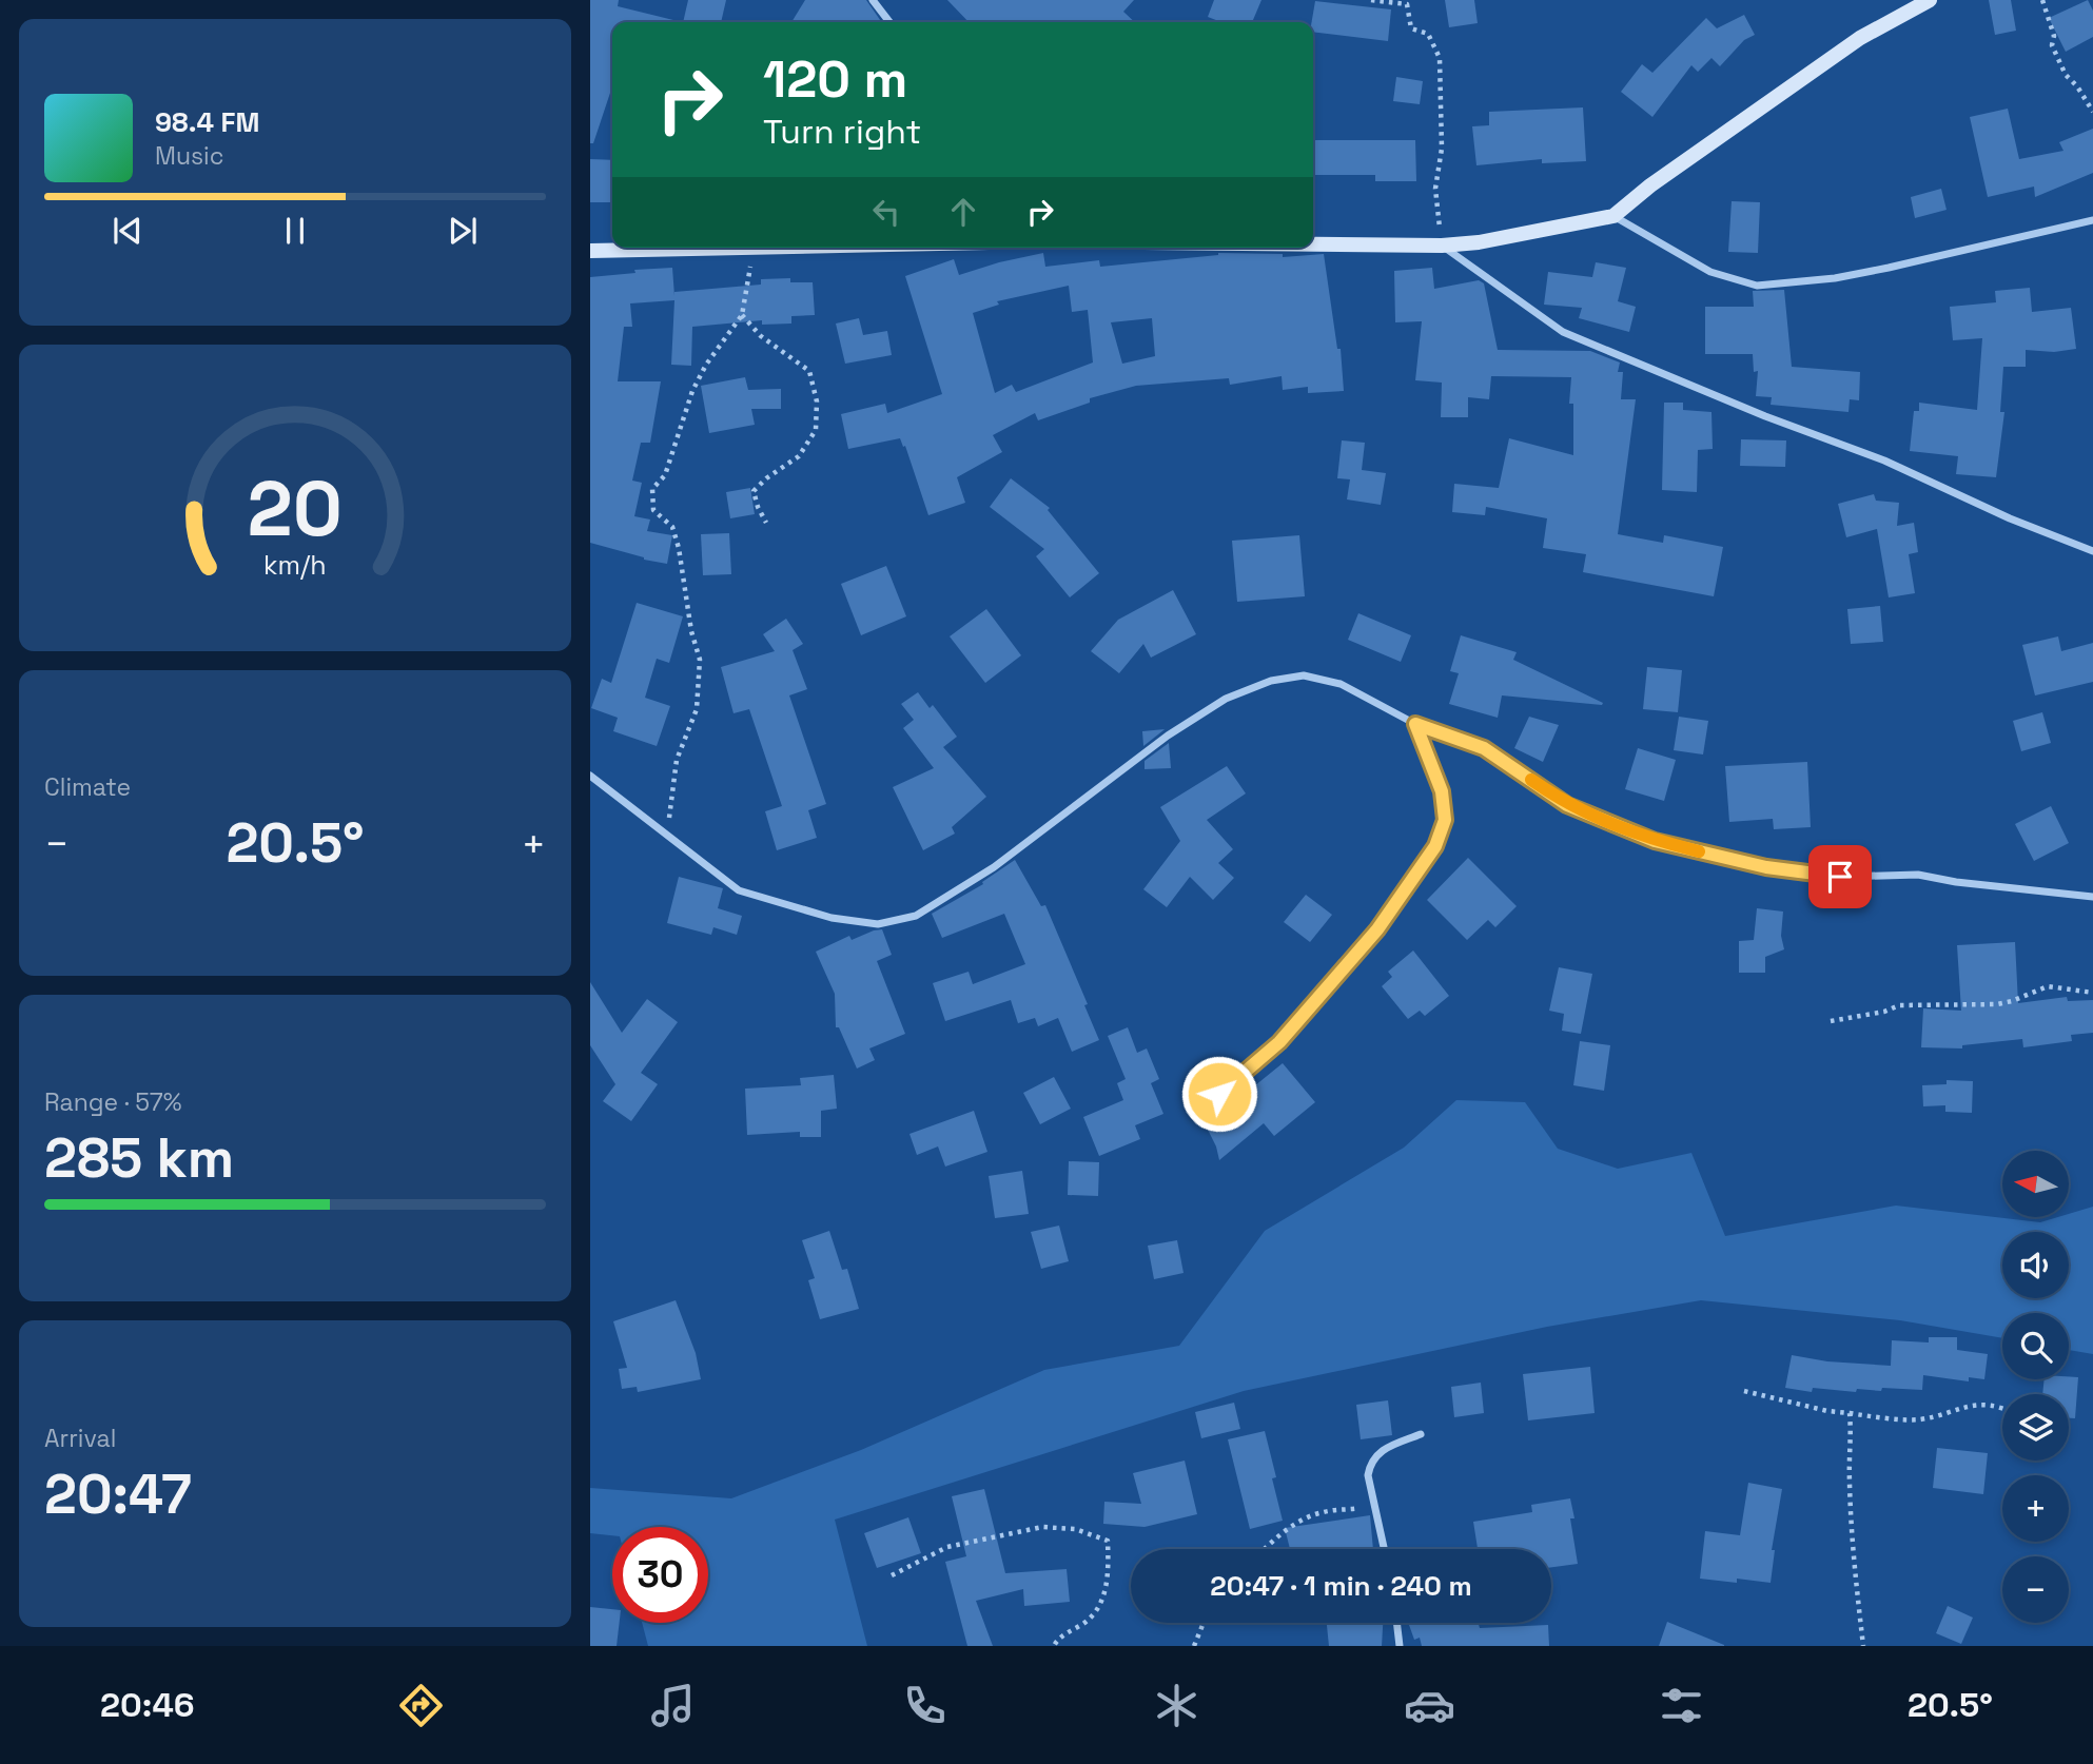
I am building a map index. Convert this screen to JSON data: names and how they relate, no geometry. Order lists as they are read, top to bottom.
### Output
{
  "north": "left",
  "page": {
    "turn": ["120 m", "Turn right"],
    "song": ["98.4 FM", "Music"],
    "tile": [
      "Climate",
      ["Range · 57%", "285 km"],
      ["Arrival", "20:47"]
    ],
    "heat": ["−", "20.5°", "+"],
    "map_buttons": ["+", "−"],
    "limit": "30",
    "trip": "20:47 · 1 min · 240 m",
    "tabs": ["20:46", "20.5°"],
    "gauge": ["20", "km/h"]
  }
}
